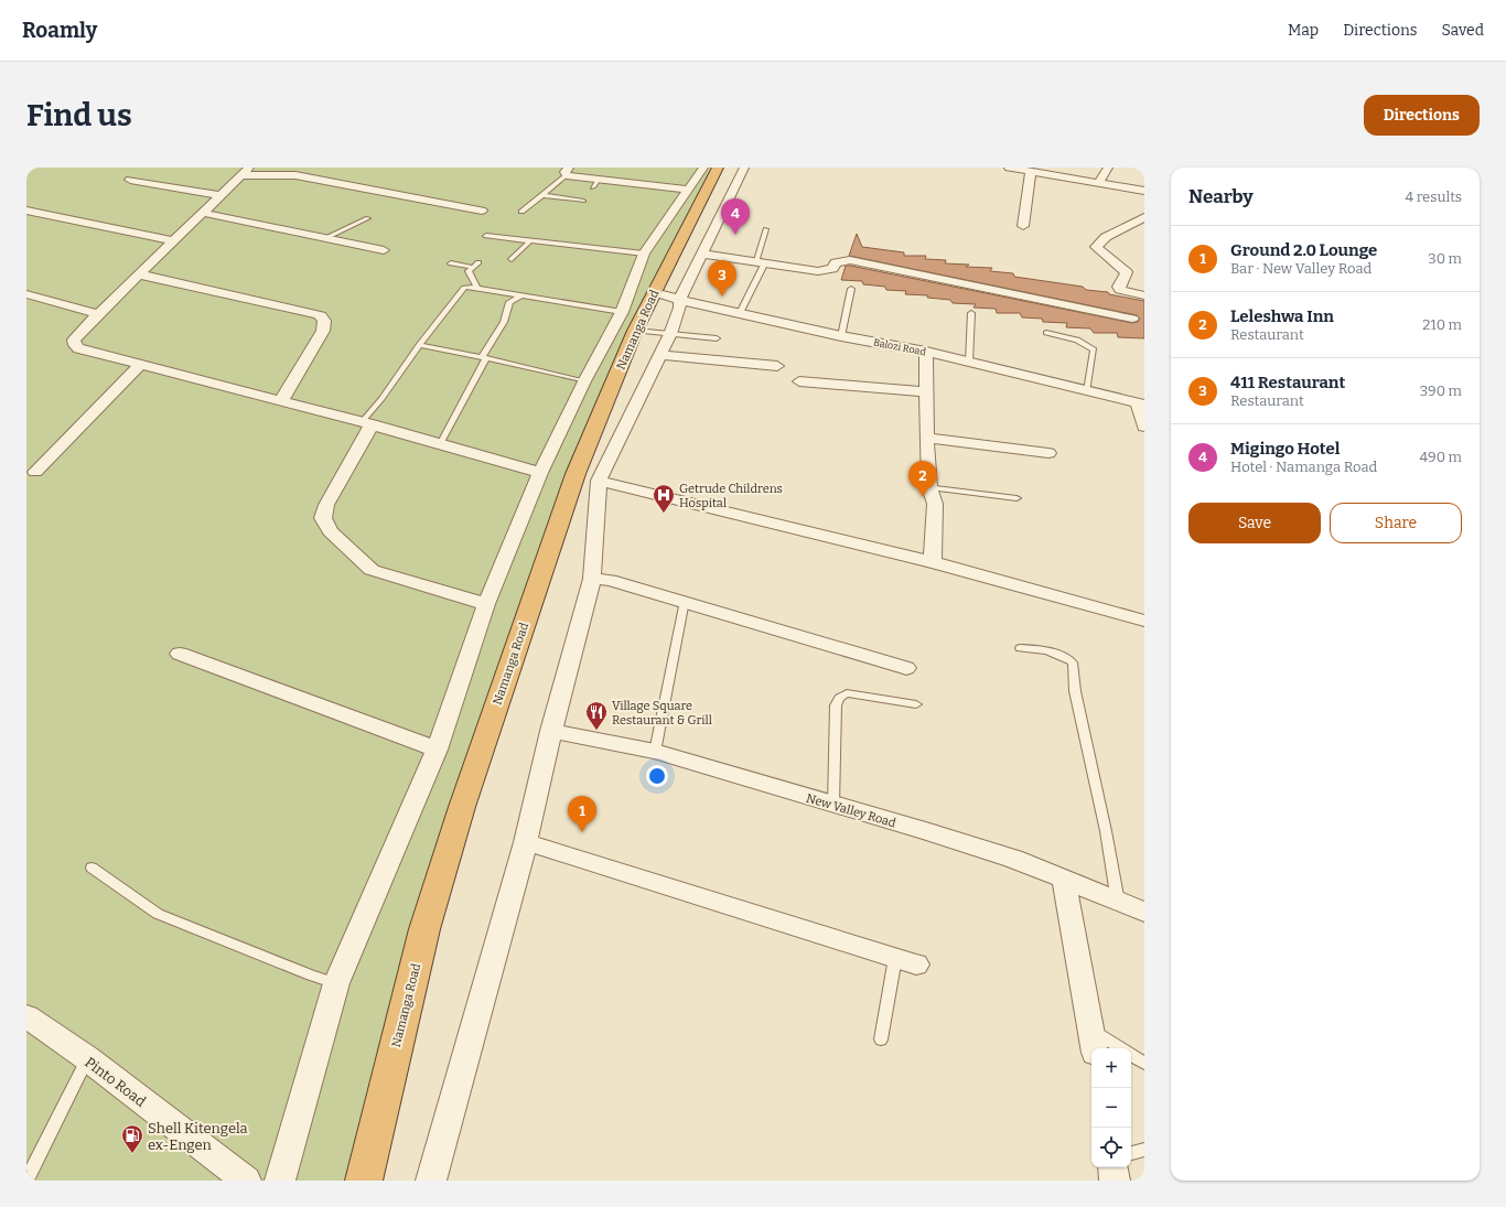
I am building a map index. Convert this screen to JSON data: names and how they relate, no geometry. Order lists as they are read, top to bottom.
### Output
{
  "streets": {
    "highway": ["Namanga Road"],
    "street": ["Balozi Road", "New Valley Road", "Pinto Road"]
  },
  "crossings": [
    ["Namanga Road", "Balozi Road"]
  ],
  "places": {
    "hospital": ["Getrude Childrens Hospital"],
    "restaurant": ["Village Square Restaurant & Grill"],
    "fuel station": ["Shell Kitengela ex-Engen"]
  },
  "page": {
    "header": "Roamly",
    "nav": ["Map", "Directions", "Saved"],
    "buttons": [
      "Directions",
      ["Save", "Share"]
    ],
    "title": "Find us",
    "heading": ["Nearby", "4 results"],
    "pins": [
      "4",
      "3",
      "2",
      "1"
    ],
    "list": [
      {
        "mark": "1",
        "name": "Ground 2.0 Lounge",
        "note": "Bar · New Valley Road",
        "value": "30 m"
      },
      {
        "mark": "2",
        "name": "Leleshwa Inn",
        "note": "Restaurant",
        "value": "210 m"
      },
      {
        "mark": "3",
        "name": "411 Restaurant",
        "note": "Restaurant",
        "value": "390 m"
      },
      {
        "mark": "4",
        "name": "Migingo Hotel",
        "note": "Hotel · Namanga Road",
        "value": "490 m"
      }
    ],
    "map_buttons": ["+", "−"]
  }
}
